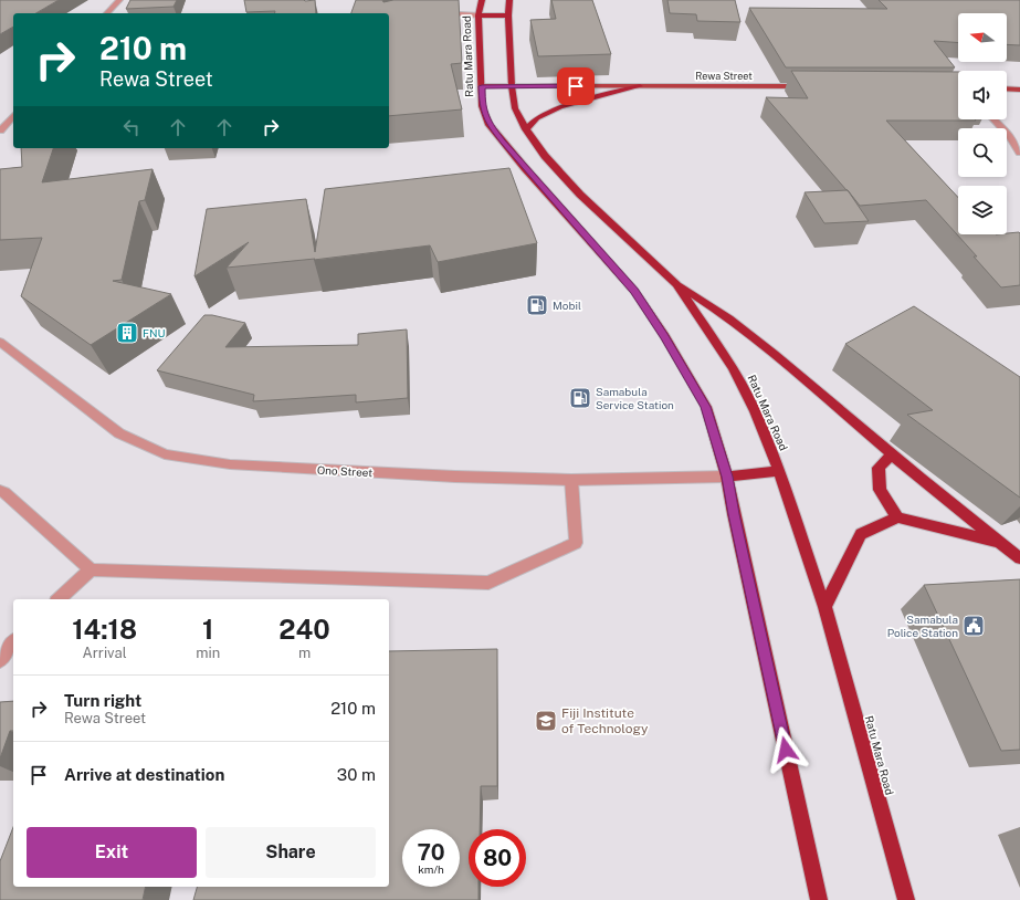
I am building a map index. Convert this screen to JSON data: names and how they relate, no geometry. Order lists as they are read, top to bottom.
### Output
{
  "streets": {
    "highway": ["Ratu Mara Road"],
    "main road": ["Rewa Street"],
    "street": ["Ono Street"]
  },
  "crossings": [
    ["Ratu Mara Road", "Rewa Street"],
    ["Ratu Mara Road", "Ono Street"]
  ],
  "places": {
    "fuel station": ["Mobil", "Samabula Service Station"],
    "building": ["FNU"],
    "public building": ["Samabula Police Station"],
    "school or university": ["Fiji Institute of Technology"]
  },
  "north": "left",
  "page": {
    "turn": ["210 m", "Rewa Street"],
    "eta": [
      "14:18",
      "Arrival",
      "1",
      "min",
      "240",
      "m"
    ],
    "list": [
      {
        "name": "Turn right",
        "note": "Rewa Street",
        "value": "210 m"
      },
      {
        "name": "Arrive at destination",
        "value": "30 m"
      }
    ],
    "buttons": ["Exit", "Share"],
    "speed": "70 km/h",
    "limit": "80"
  }
}
